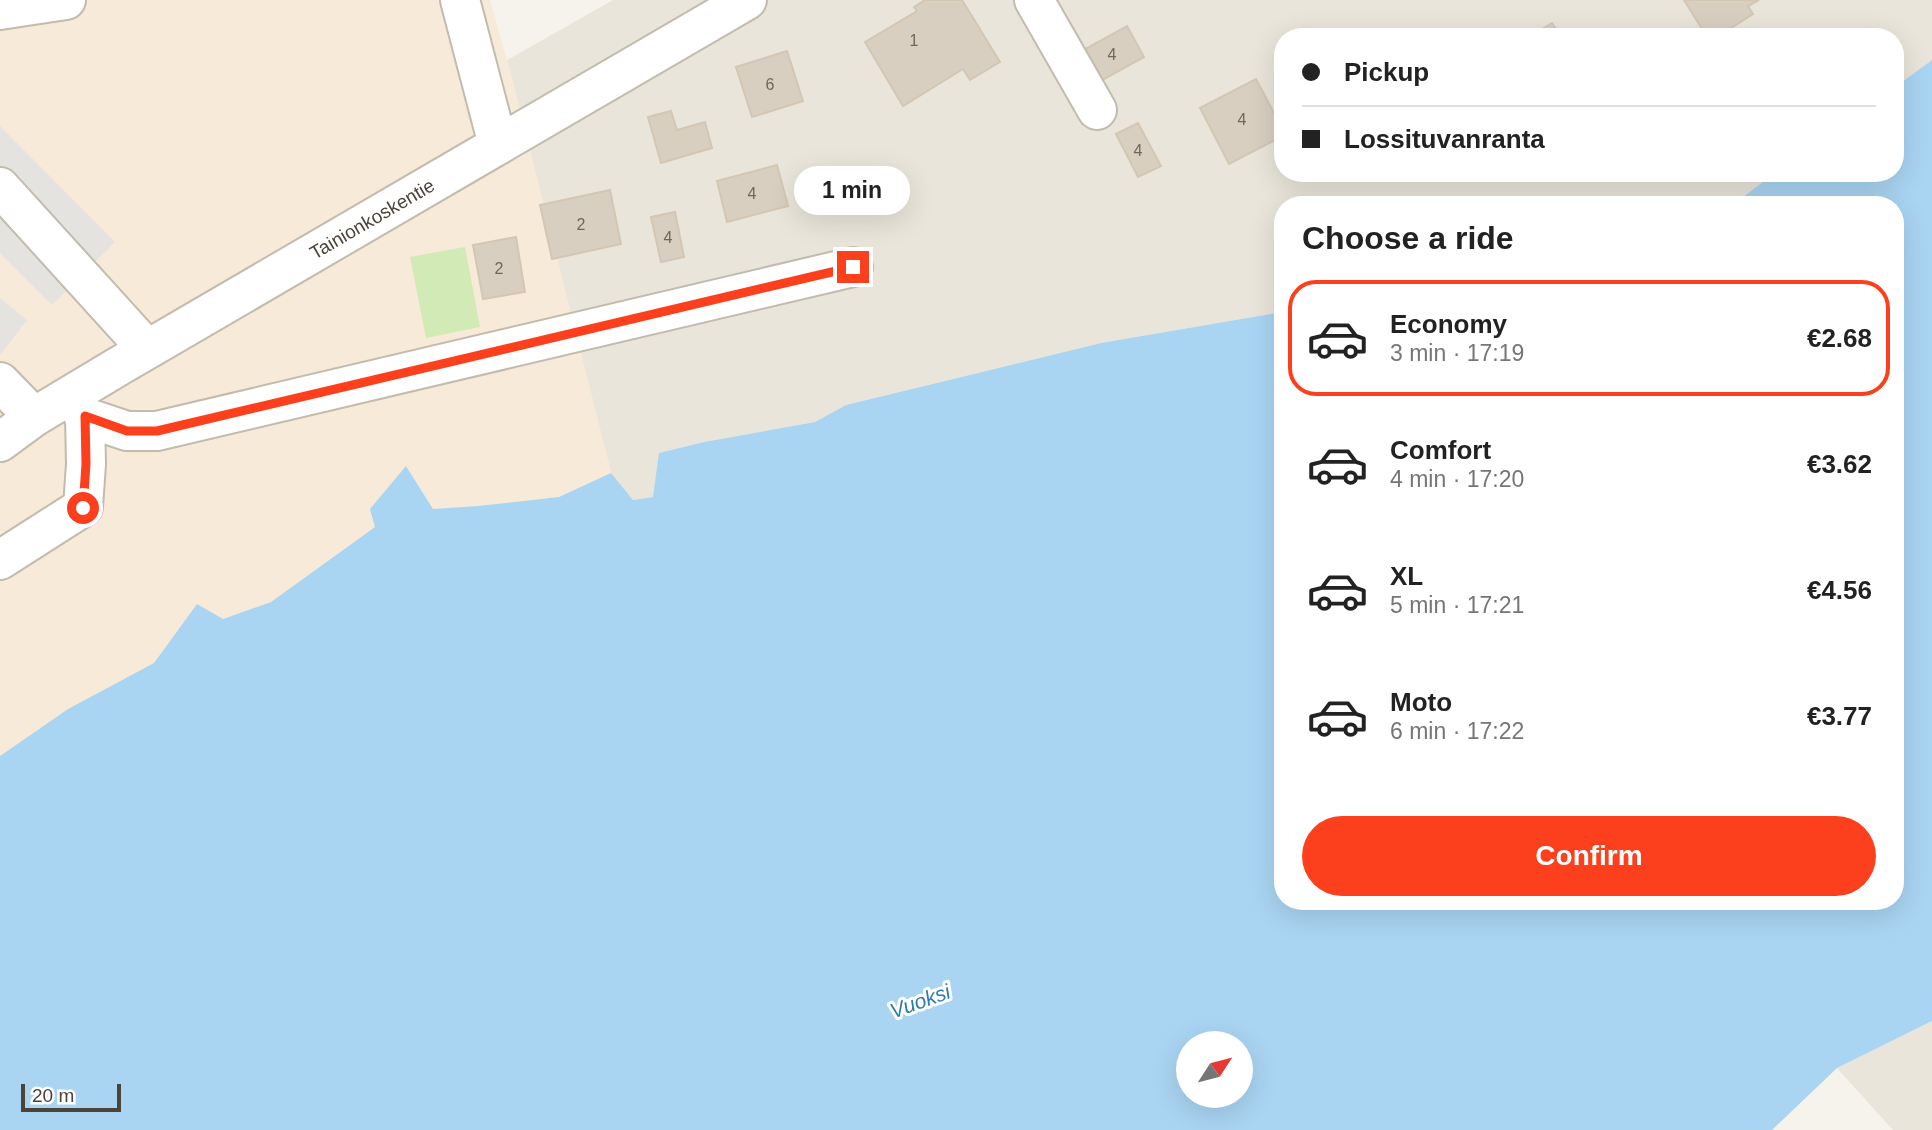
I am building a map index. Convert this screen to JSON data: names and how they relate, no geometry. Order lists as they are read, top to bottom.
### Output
{
  "streets": {
    "street": ["Tainionkoskentie"]
  },
  "water": ["Vuoksi"],
  "house_numbers": [
    "1",
    "4",
    "6",
    "4",
    "4",
    "4",
    "2",
    "4",
    "2"
  ],
  "scale_bar": "20 m",
  "north": "top right",
  "page": {
    "banner": ["Pickup", "Lossituvanranta"],
    "bubble": "1 min",
    "heading": "Choose a ride",
    "list": [
      {
        "name": "Economy",
        "note": "3 min · 17:19",
        "value": "€2.68"
      },
      {
        "name": "Comfort",
        "note": "4 min · 17:20",
        "value": "€3.62"
      },
      {
        "name": "XL",
        "note": "5 min · 17:21",
        "value": "€4.56"
      },
      {
        "name": "Moto",
        "note": "6 min · 17:22",
        "value": "€3.77"
      }
    ],
    "buttons": "Confirm",
    "scale": "20 m"
  }
}
